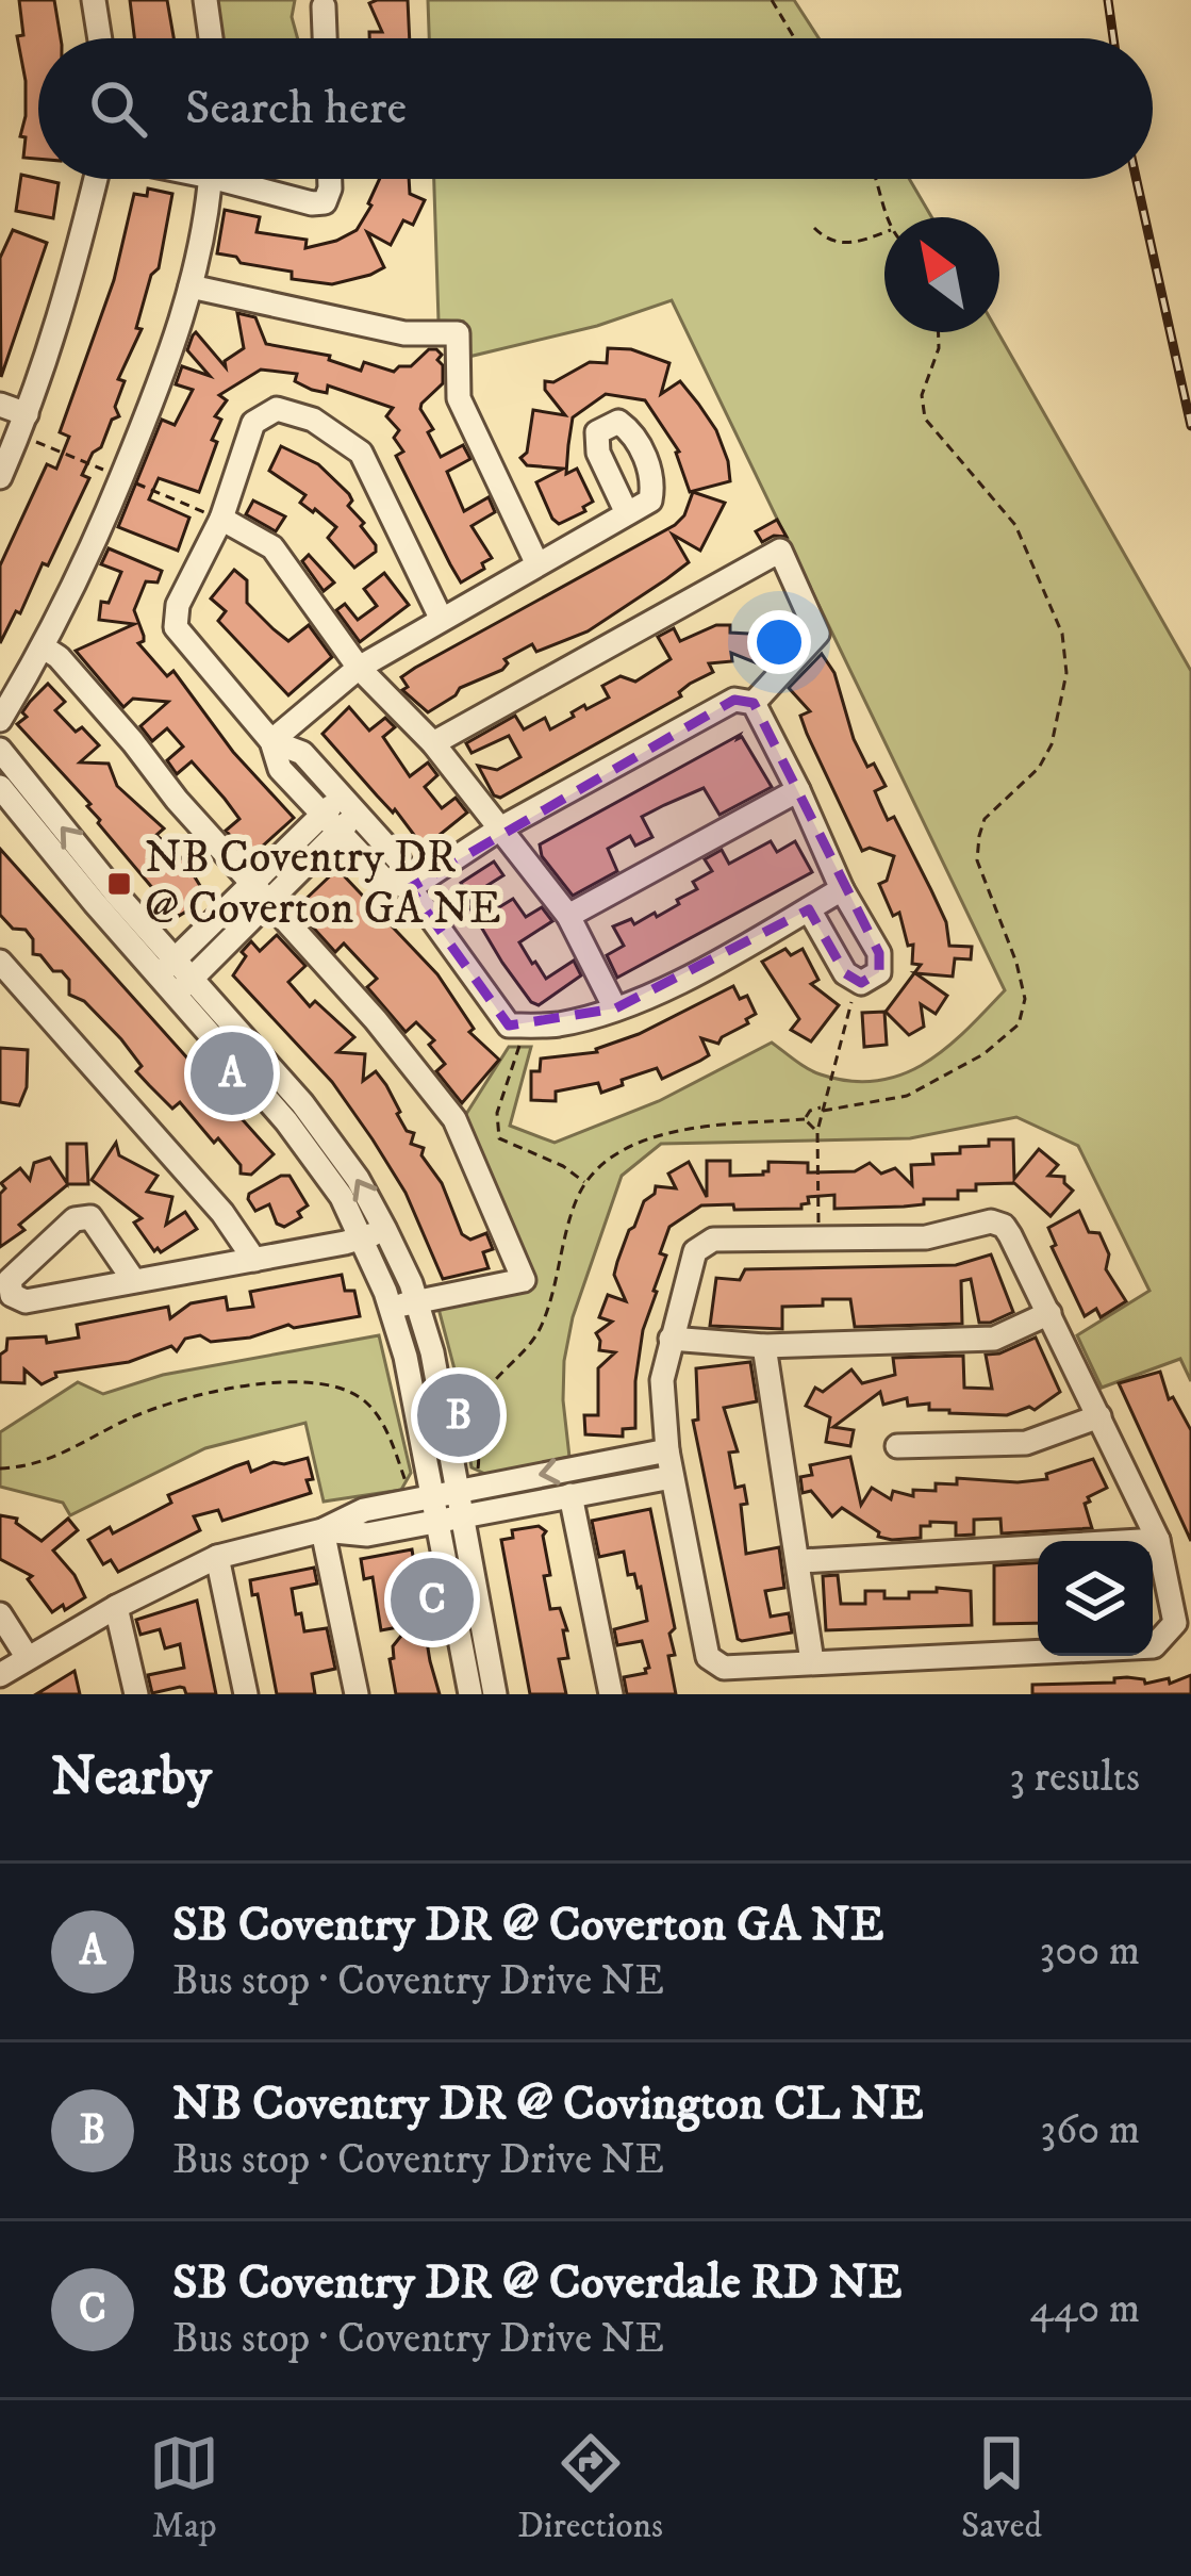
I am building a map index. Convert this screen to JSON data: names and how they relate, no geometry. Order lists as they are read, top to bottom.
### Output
{
  "places": {
    "transit": ["NB Coventry DR @ Coverton GA NE"]
  },
  "north": "top left",
  "page": {
    "search": "Search here",
    "pins": ["A", "B", "C"],
    "heading": ["Nearby", "3 results"],
    "list": [
      {
        "mark": "A",
        "name": "SB Coventry DR @ Coverton GA NE",
        "note": "Bus stop · Coventry Drive NE",
        "value": "300 m"
      },
      {
        "mark": "B",
        "name": "NB Coventry DR @ Covington CL NE",
        "note": "Bus stop · Coventry Drive NE",
        "value": "360 m"
      },
      {
        "mark": "C",
        "name": "SB Coventry DR @ Coverdale RD NE",
        "note": "Bus stop · Coventry Drive NE",
        "value": "440 m"
      }
    ],
    "nav": ["Map", "Directions", "Saved"]
  }
}
